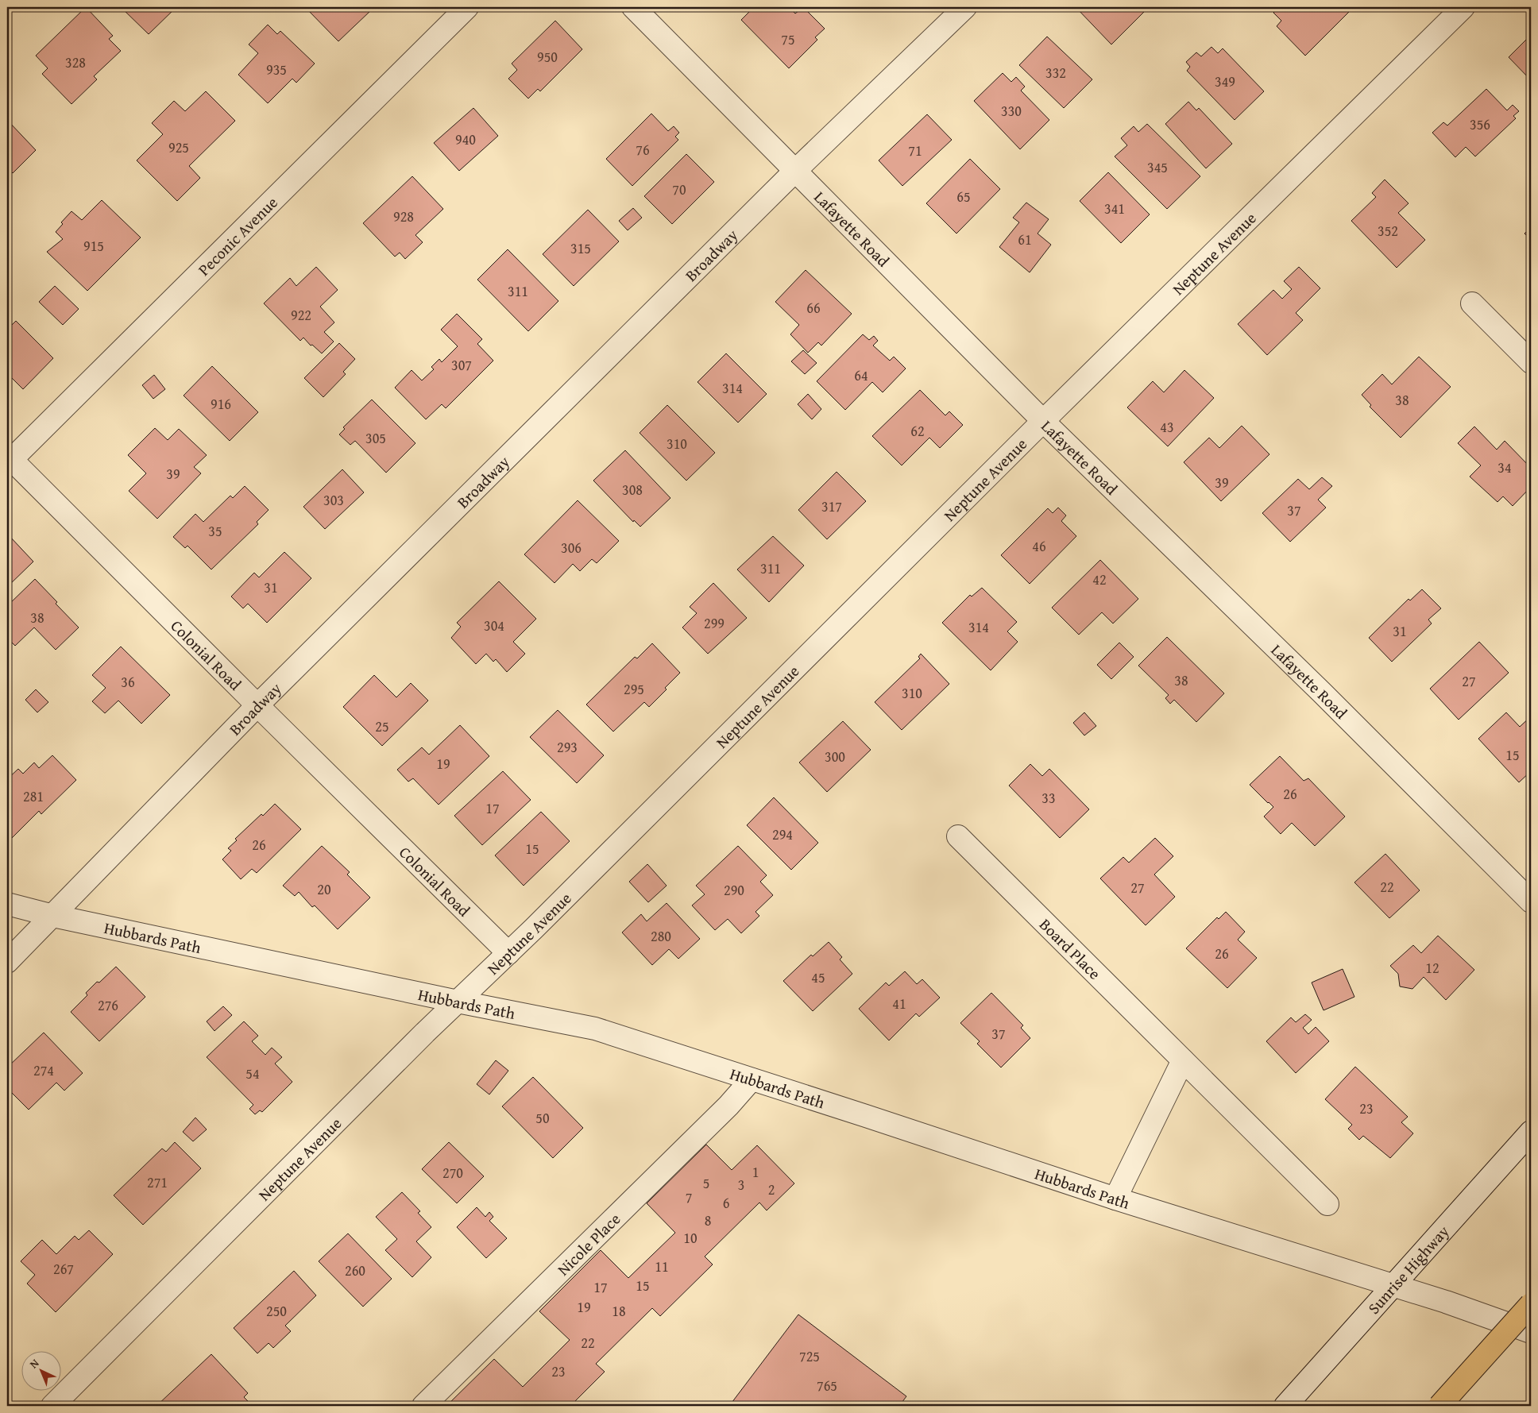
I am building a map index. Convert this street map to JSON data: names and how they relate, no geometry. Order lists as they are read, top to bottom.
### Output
{
  "streets": {
    "street": [
      "Lafayette Road",
      "Peconic Avenue",
      "Neptune Avenue",
      "Broadway",
      "Colonial Road",
      "Hubbards Path",
      "Board Place",
      "Nicole Place",
      "Sunrise Highway"
    ]
  },
  "crossings": [
    ["Lafayette Road", "Neptune Avenue"],
    ["Lafayette Road", "Broadway"],
    ["Peconic Avenue", "Colonial Road"],
    ["Neptune Avenue", "Colonial Road"],
    ["Neptune Avenue", "Hubbards Path"],
    ["Broadway", "Colonial Road"],
    ["Broadway", "Hubbards Path"],
    ["Hubbards Path", "Nicole Place"],
    ["Hubbards Path", "Sunrise Highway"]
  ],
  "house_numbers": [
    "75",
    "950",
    "328",
    "935",
    "332",
    "349",
    "330",
    "356",
    "940",
    "925",
    "76",
    "71",
    "345",
    "70",
    "65",
    "341",
    "928",
    "352",
    "61",
    "915",
    "315",
    "311",
    "66",
    "922",
    "307",
    "64",
    "314",
    "38",
    "916",
    "43",
    "62",
    "305",
    "310",
    "34",
    "39",
    "39",
    "308",
    "303",
    "317",
    "37",
    "35",
    "46",
    "306",
    "311",
    "42",
    "31",
    "38",
    "299",
    "304",
    "314",
    "31",
    "38",
    "27",
    "36",
    "295",
    "310",
    "25",
    "293",
    "15",
    "300",
    "19",
    "26",
    "281",
    "33",
    "17",
    "294",
    "26",
    "15",
    "22",
    "27",
    "20",
    "290",
    "280",
    "26",
    "12",
    "45",
    "41",
    "276",
    "37",
    "274",
    "54",
    "23",
    "50",
    "1",
    "270",
    "271",
    "5",
    "3",
    "2",
    "7",
    "6",
    "8",
    "10",
    "11",
    "267",
    "260",
    "15",
    "17",
    "19",
    "250",
    "18",
    "22",
    "725",
    "23",
    "765"
  ],
  "north": "top left"
}
